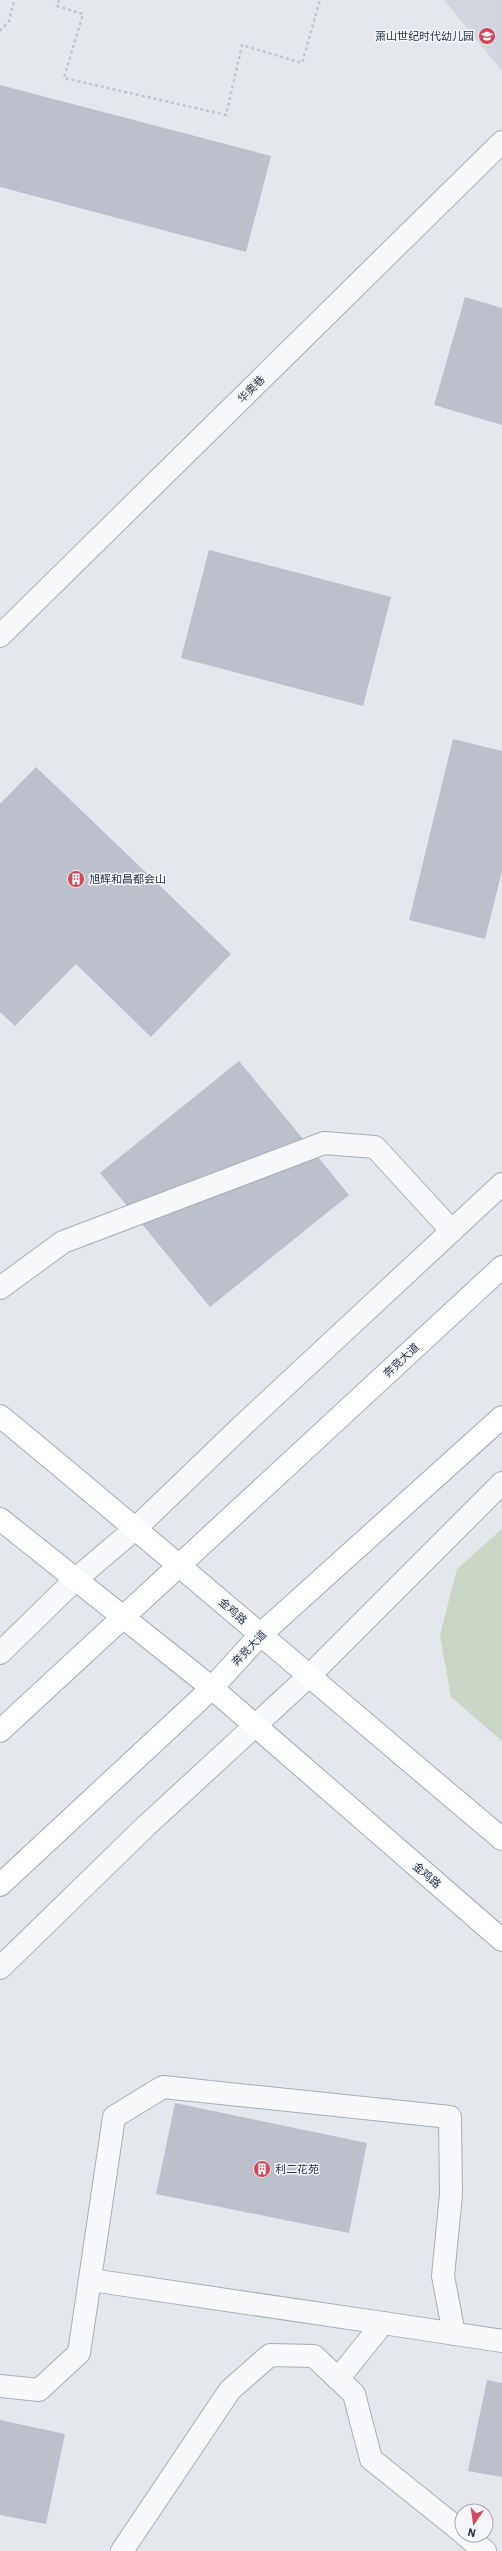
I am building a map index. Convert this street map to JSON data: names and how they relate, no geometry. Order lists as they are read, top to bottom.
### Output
{
  "streets": {
    "main road": ["奔竞大道", "金鸡路"],
    "street": ["华奥巷"]
  },
  "crossings": [
    ["奔竞大道", "金鸡路"]
  ],
  "places": {
    "school or university": ["萧山世纪时代幼儿园"],
    "building": ["旭辉和昌都会山", "利二花苑"]
  },
  "north": "bottom"
}
